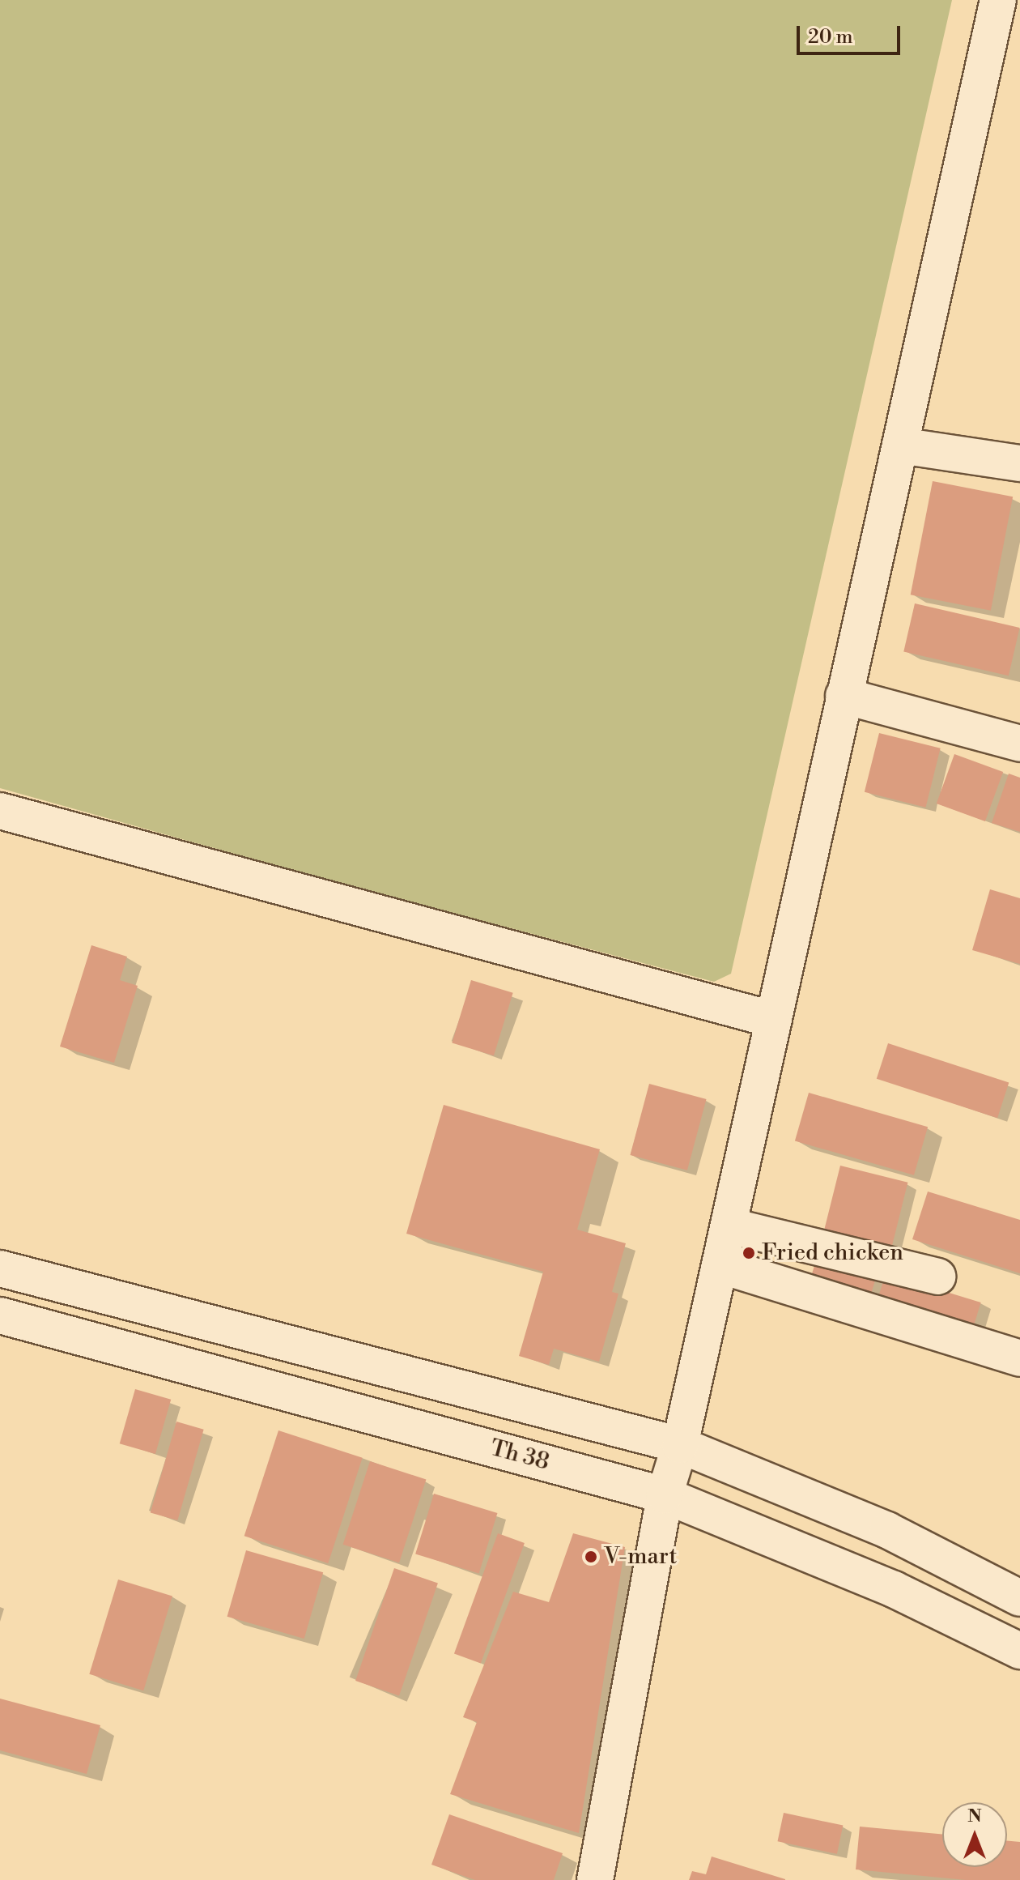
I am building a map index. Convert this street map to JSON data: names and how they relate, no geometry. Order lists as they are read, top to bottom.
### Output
{
  "streets": {
    "street": ["Th 38"]
  },
  "places": ["Fried chicken", "V-mart"],
  "scale_bar": "20 m",
  "north": "top"
}
